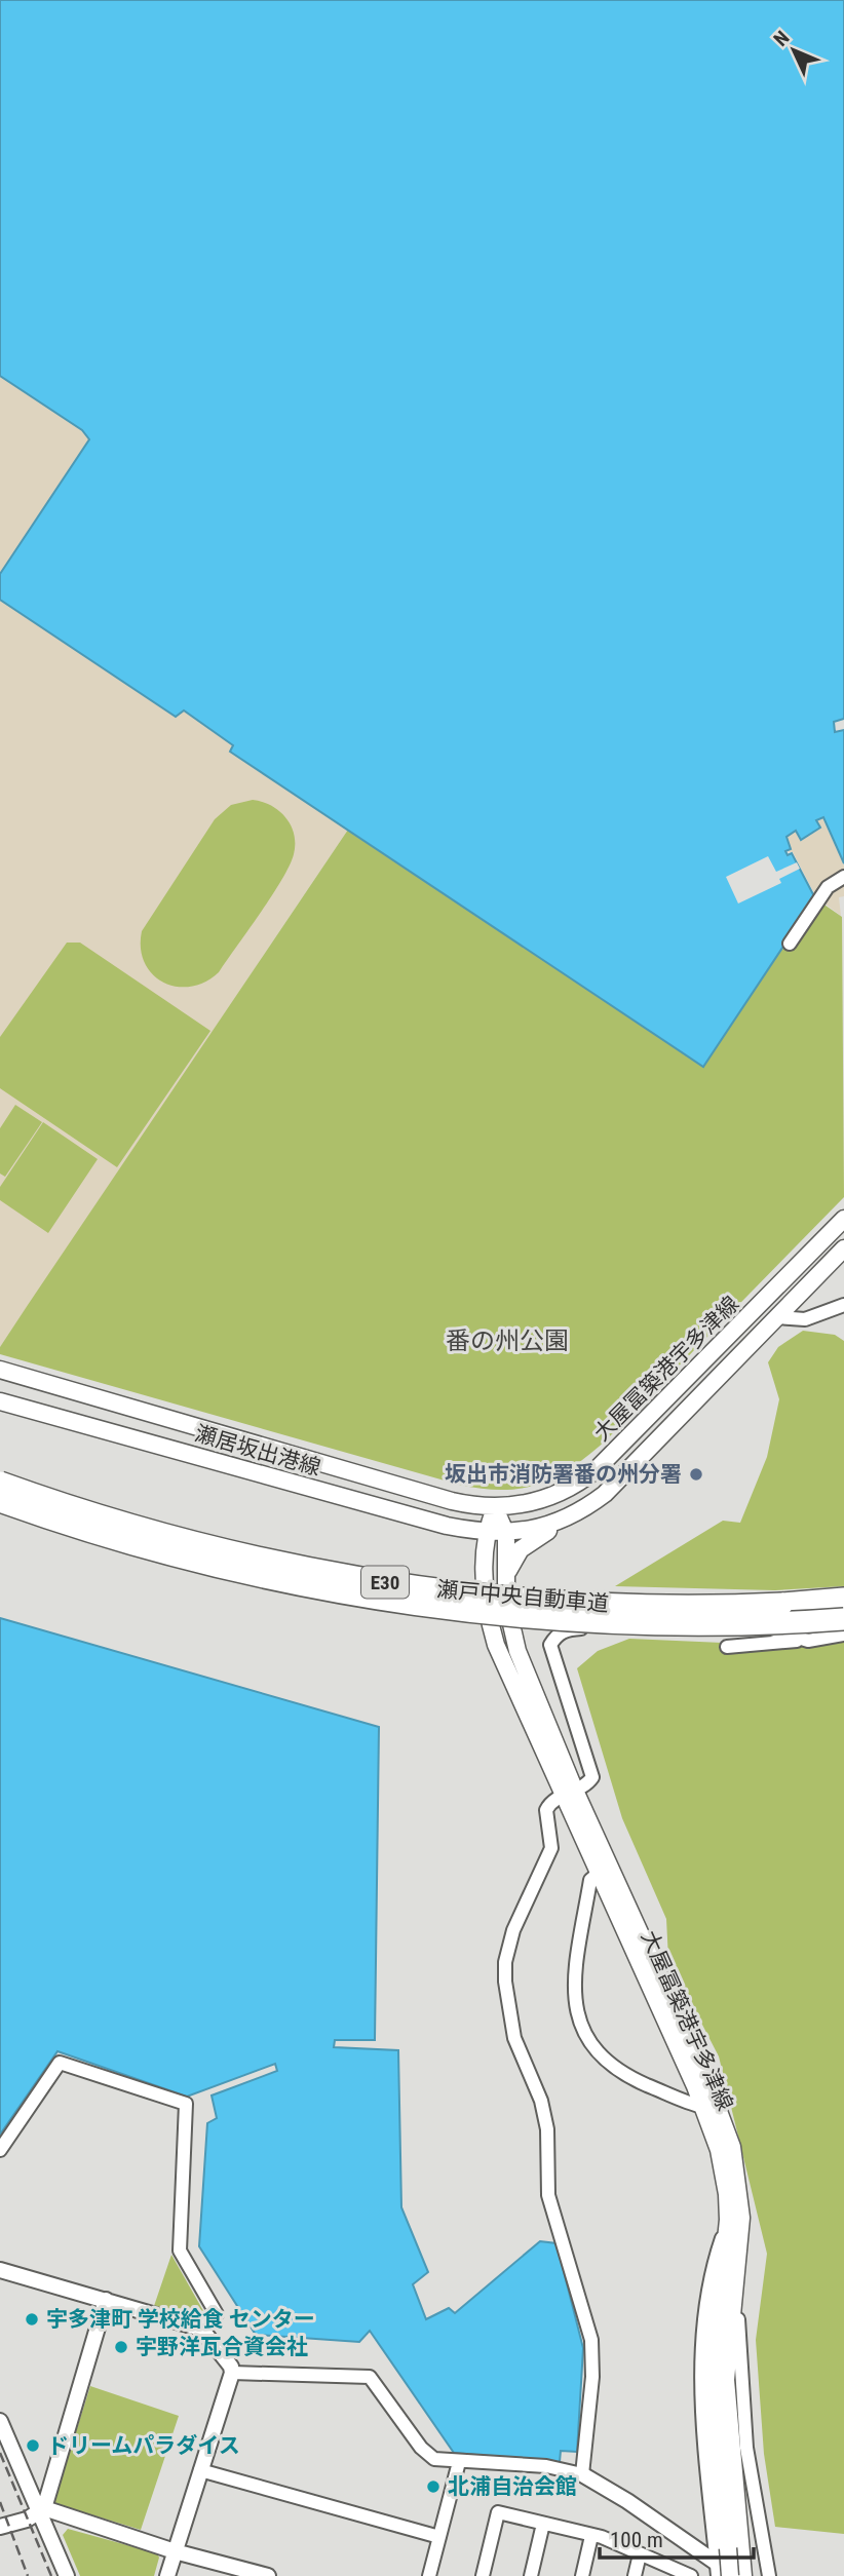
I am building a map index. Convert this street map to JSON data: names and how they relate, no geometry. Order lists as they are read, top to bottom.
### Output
{
  "streets": {
    "highway": ["E30", "瀬戸中央自動車道"],
    "main road": ["大屋冨築港宇多津線", "瀬居坂出港線"]
  },
  "crossings": [
    ["大屋冨築港宇多津線", "瀬居坂出港線"]
  ],
  "districts": ["番の州公園"],
  "places": [
    "坂出市消防署番の州分署",
    "宇多津町 学校給食 センター",
    "宇野洋瓦合資会社",
    "ドリームパラダイス",
    "北浦自治会館"
  ],
  "scale_bar": "100 m",
  "north": "top left"
}
